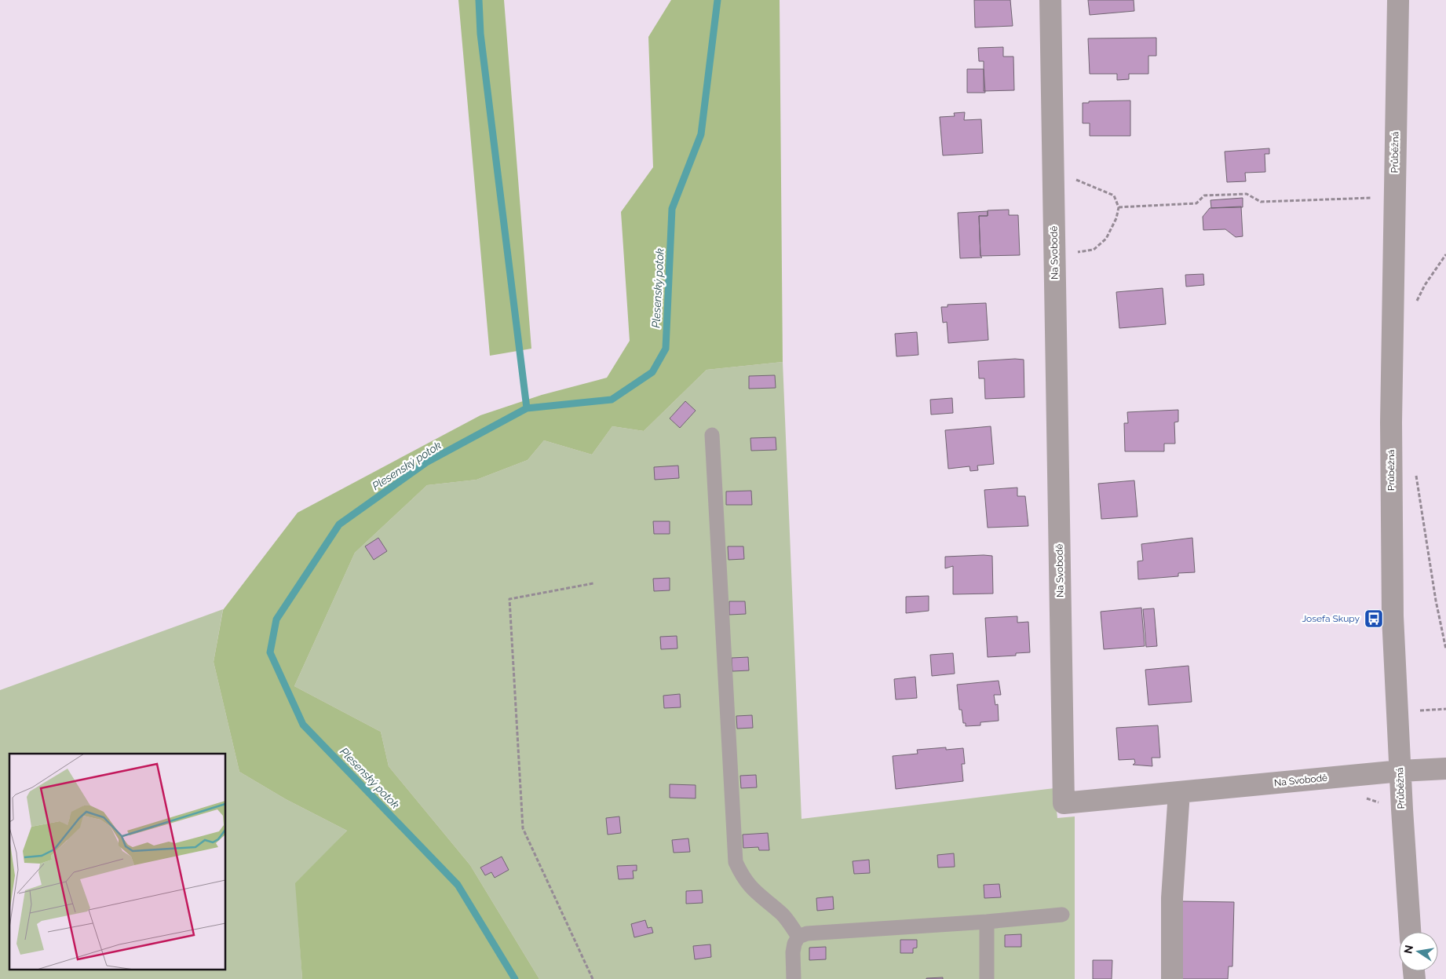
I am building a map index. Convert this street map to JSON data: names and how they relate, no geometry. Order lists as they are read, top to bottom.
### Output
{
  "streets": {
    "street": ["Průběžná", "Na Svobodě"]
  },
  "crossings": [
    ["Průběžná", "Na Svobodě"]
  ],
  "water": ["Plesenský potok"],
  "places": {
    "bus stop": ["Josefa Skupy"]
  },
  "north": "left"
}
